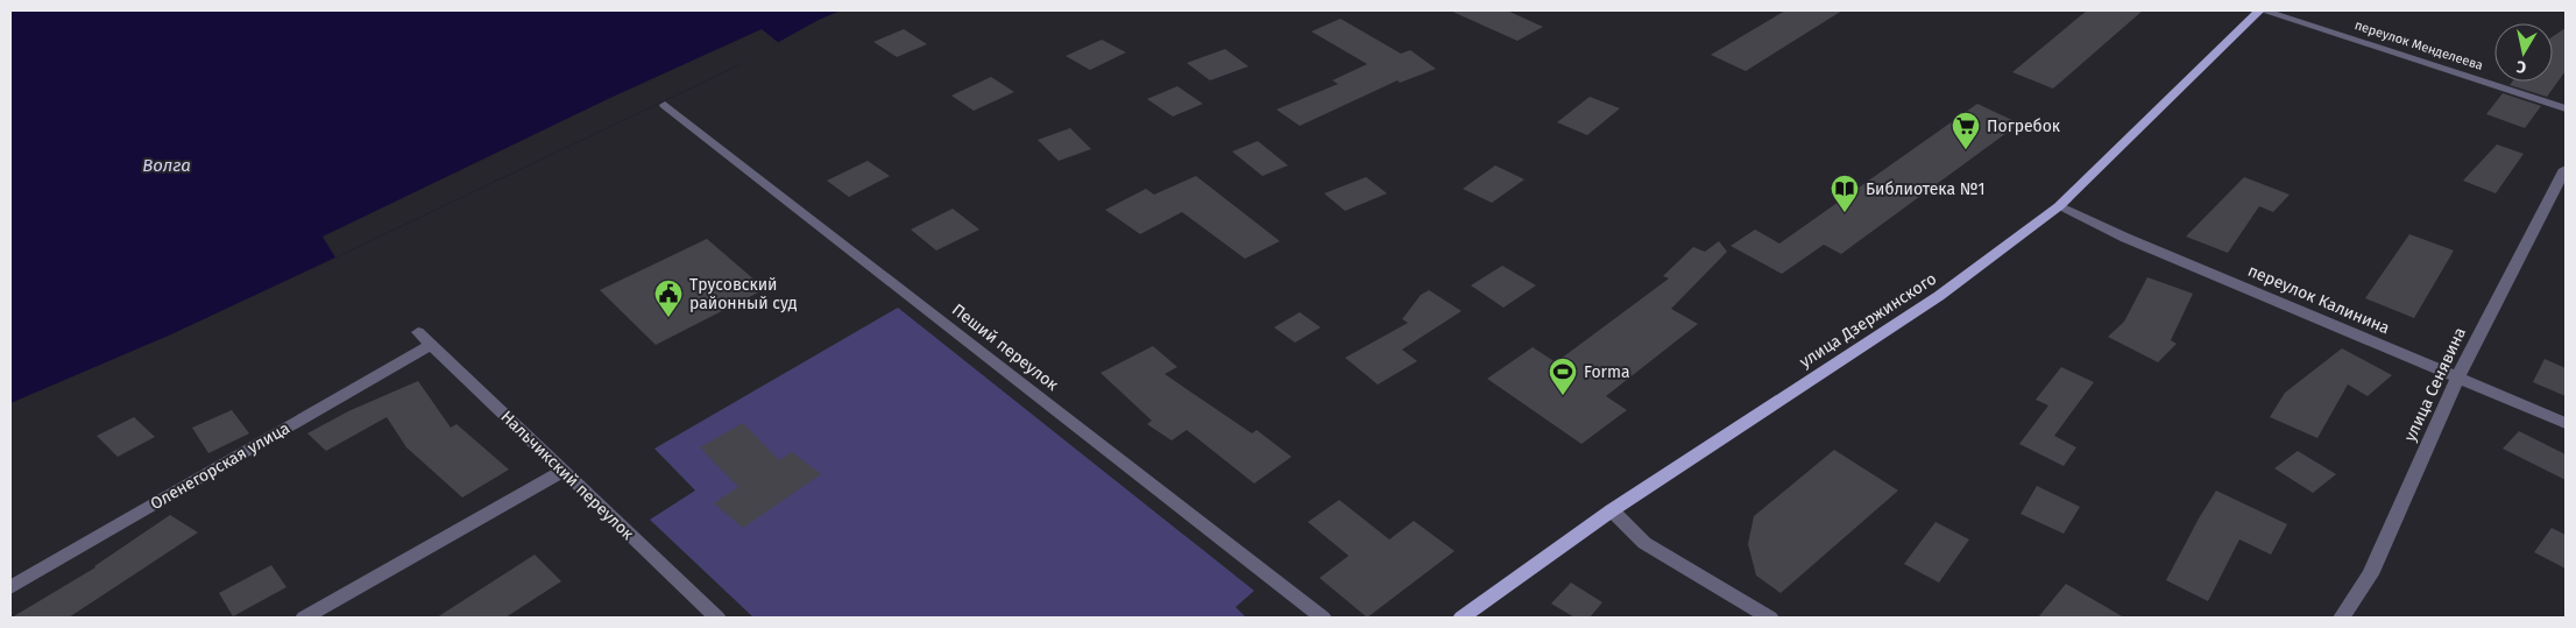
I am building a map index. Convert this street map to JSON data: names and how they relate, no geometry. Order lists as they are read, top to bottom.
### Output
{
  "streets": {
    "main road": ["улица Дзержинского"],
    "street": [
      "переулок Менделеева",
      "переулок Калинина",
      "Пеший переулок",
      "улица Сенявина",
      "Оленегорская улица",
      "Нальчикский переулок"
    ]
  },
  "crossings": [
    ["переулок Менделеева", "улица Дзержинского"],
    ["переулок Калинина", "улица Дзержинского"],
    ["переулок Калинина", "улица Сенявина"],
    ["Оленегорская улица", "Нальчикский переулок"]
  ],
  "water": ["Волга"],
  "places": {
    "supermarket": ["Погребок"],
    "library": ["Библиотека №1"],
    "public building": ["Трусовский районный суд"],
    "sports": ["Forma"]
  },
  "north": "bottom"
}
